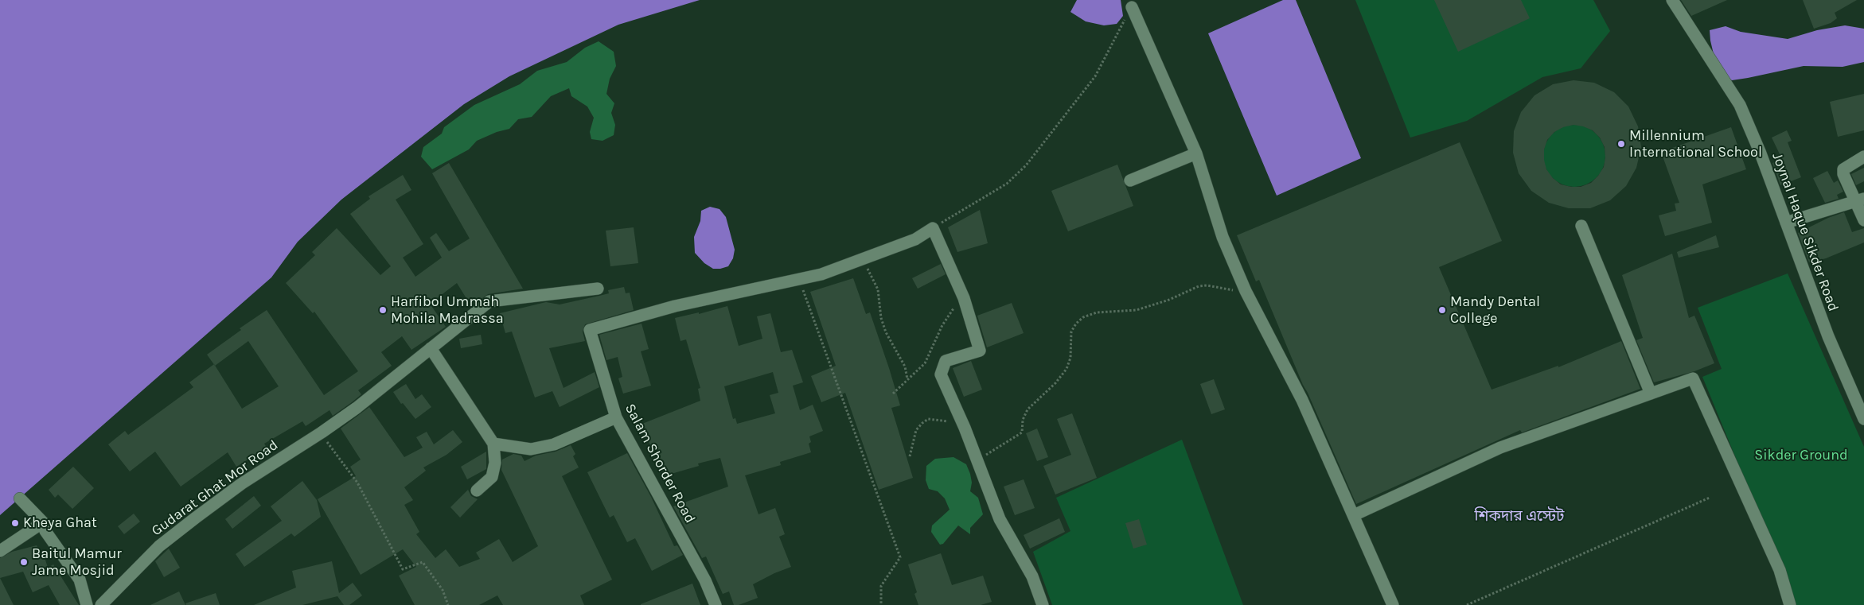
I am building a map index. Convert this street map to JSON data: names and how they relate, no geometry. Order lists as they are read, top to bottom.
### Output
{
  "streets": {
    "street": ["Joynal Haque Sikder Road", "Salam Shorder Road", "Gudarat Ghat Mor Road"]
  },
  "districts": ["শিকদার এস্টেট"],
  "parks": ["Sikder Ground"],
  "places": [
    "Millennium International School",
    "Harfibol Ummah Mohila Madrassa",
    "Mandy Dental College",
    "Kheya Ghat",
    "Baitul Mamur Jame Mosjid"
  ]
}
